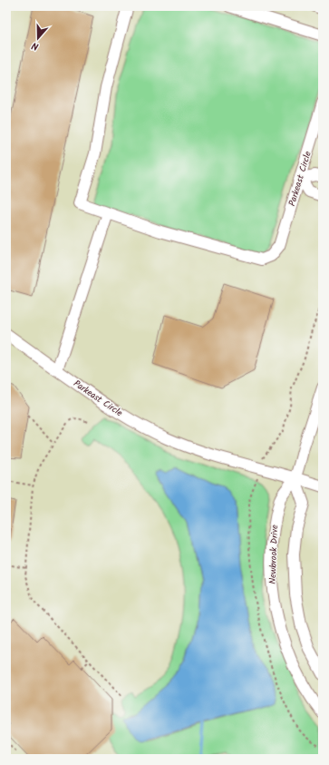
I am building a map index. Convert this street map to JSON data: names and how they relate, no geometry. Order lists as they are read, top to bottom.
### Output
{
  "streets": {
    "street": ["Parkeast Circle", "Newbrook Drive"]
  },
  "crossings": [
    ["Parkeast Circle", "Newbrook Drive"]
  ],
  "north": "bottom"
}
